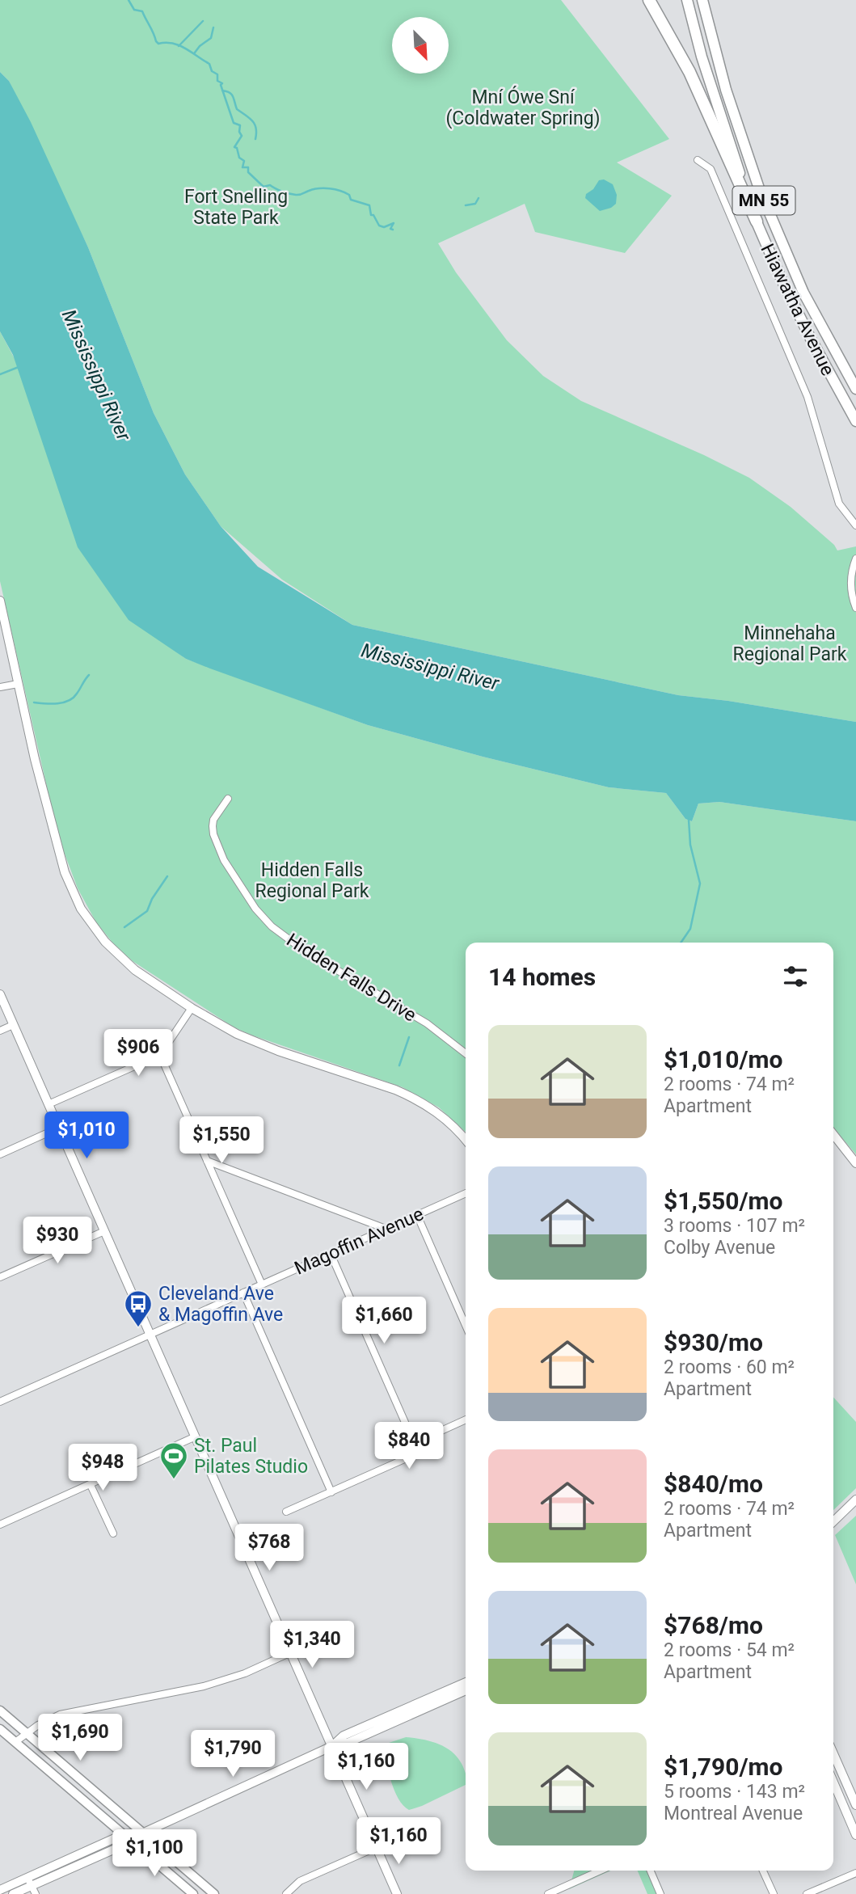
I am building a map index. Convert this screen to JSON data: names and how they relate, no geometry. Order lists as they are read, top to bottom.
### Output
{
  "streets": {
    "highway": ["MN 55", "Hiawatha Avenue"],
    "street": ["Hidden Falls Drive", "Magoffin Avenue"]
  },
  "crossings": [
    ["MN 55", "Hiawatha Avenue"]
  ],
  "water": ["Mississippi River"],
  "parks": [
    "Mní Ówe Sní (Coldwater Spring)",
    "Fort Snelling State Park",
    "Minnehaha Regional Park",
    "Hidden Falls Regional Park"
  ],
  "places": {
    "bus stop": ["Cleveland Ave & Magoffin Ave"],
    "sports": ["St. Paul Pilates Studio"]
  },
  "north": "bottom right",
  "page": {
    "heading": "14 homes",
    "list": [
      {
        "name": "$1,010/mo",
        "note": "2 rooms · 74 m² · Apartment"
      },
      {
        "name": "$1,550/mo",
        "note": "3 rooms · 107 m² · Colby Avenue"
      },
      {
        "name": "$930/mo",
        "note": "2 rooms · 60 m² · Apartment"
      },
      {
        "name": "$840/mo",
        "note": "2 rooms · 74 m² · Apartment"
      },
      {
        "name": "$768/mo",
        "note": "2 rooms · 54 m² · Apartment"
      },
      {
        "name": "$1,790/mo",
        "note": "5 rooms · 143 m² · Montreal Avenue"
      }
    ],
    "price": [
      "$906",
      "$1,010",
      "$1,550",
      "$930",
      "$1,660",
      "$840",
      "$948",
      "$768",
      "$1,340",
      "$1,690",
      "$1,790",
      "$1,160",
      "$1,160",
      "$1,100"
    ]
  }
}
